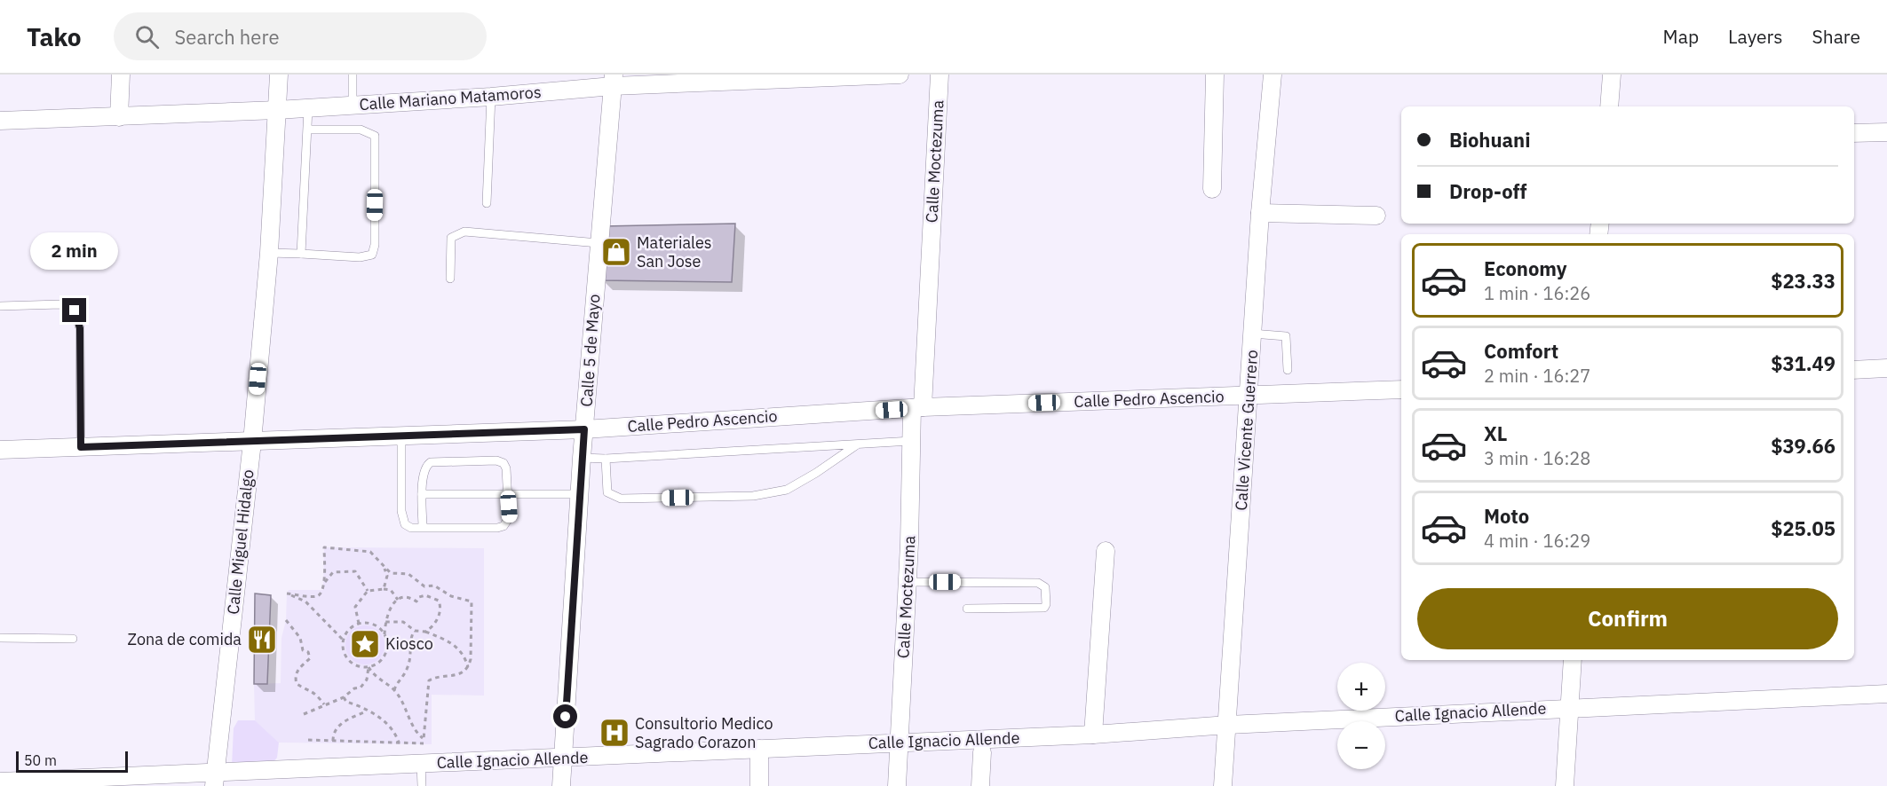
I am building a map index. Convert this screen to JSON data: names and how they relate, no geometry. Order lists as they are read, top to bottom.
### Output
{
  "streets": {
    "street": [
      "Calle Mariano Matamoros",
      "Calle Moctezuma",
      "Calle 5 de Mayo",
      "Calle Pedro Ascencio",
      "Calle Vicente Guerrero",
      "Calle Miguel Hidalgo",
      "Calle Ignacio Allende"
    ]
  },
  "crossings": [
    ["Calle Mariano Matamoros", "Calle 5 de Mayo"],
    ["Calle Mariano Matamoros", "Calle Miguel Hidalgo"],
    ["Calle Moctezuma", "Calle Pedro Ascencio"],
    ["Calle Moctezuma", "Calle Ignacio Allende"],
    ["Calle 5 de Mayo", "Calle Pedro Ascencio"],
    ["Calle 5 de Mayo", "Calle Ignacio Allende"],
    ["Calle Pedro Ascencio", "Calle Vicente Guerrero"],
    ["Calle Pedro Ascencio", "Calle Miguel Hidalgo"],
    ["Calle Vicente Guerrero", "Calle Ignacio Allende"],
    ["Calle Miguel Hidalgo", "Calle Ignacio Allende"]
  ],
  "places": {
    "shop": ["Materiales San Jose"],
    "restaurant": ["Zona de comida"],
    "place": ["Kiosco"],
    "hospital": ["Consultorio Medico Sagrado Corazon"]
  },
  "scale_bar": "50 m",
  "page": {
    "header": "Tako",
    "search": "Search here",
    "nav": ["Map", "Layers", "Share"],
    "banner": ["Biohuani", "Drop-off"],
    "bubble": "2 min",
    "list": [
      {
        "name": "Economy",
        "note": "1 min · 16:26",
        "value": "$23.33"
      },
      {
        "name": "Comfort",
        "note": "2 min · 16:27",
        "value": "$31.49"
      },
      {
        "name": "XL",
        "note": "3 min · 16:28",
        "value": "$39.66"
      },
      {
        "name": "Moto",
        "note": "4 min · 16:29",
        "value": "$25.05"
      }
    ],
    "buttons": "Confirm",
    "map_buttons": ["+", "−"],
    "scale": "50 m"
  }
}
